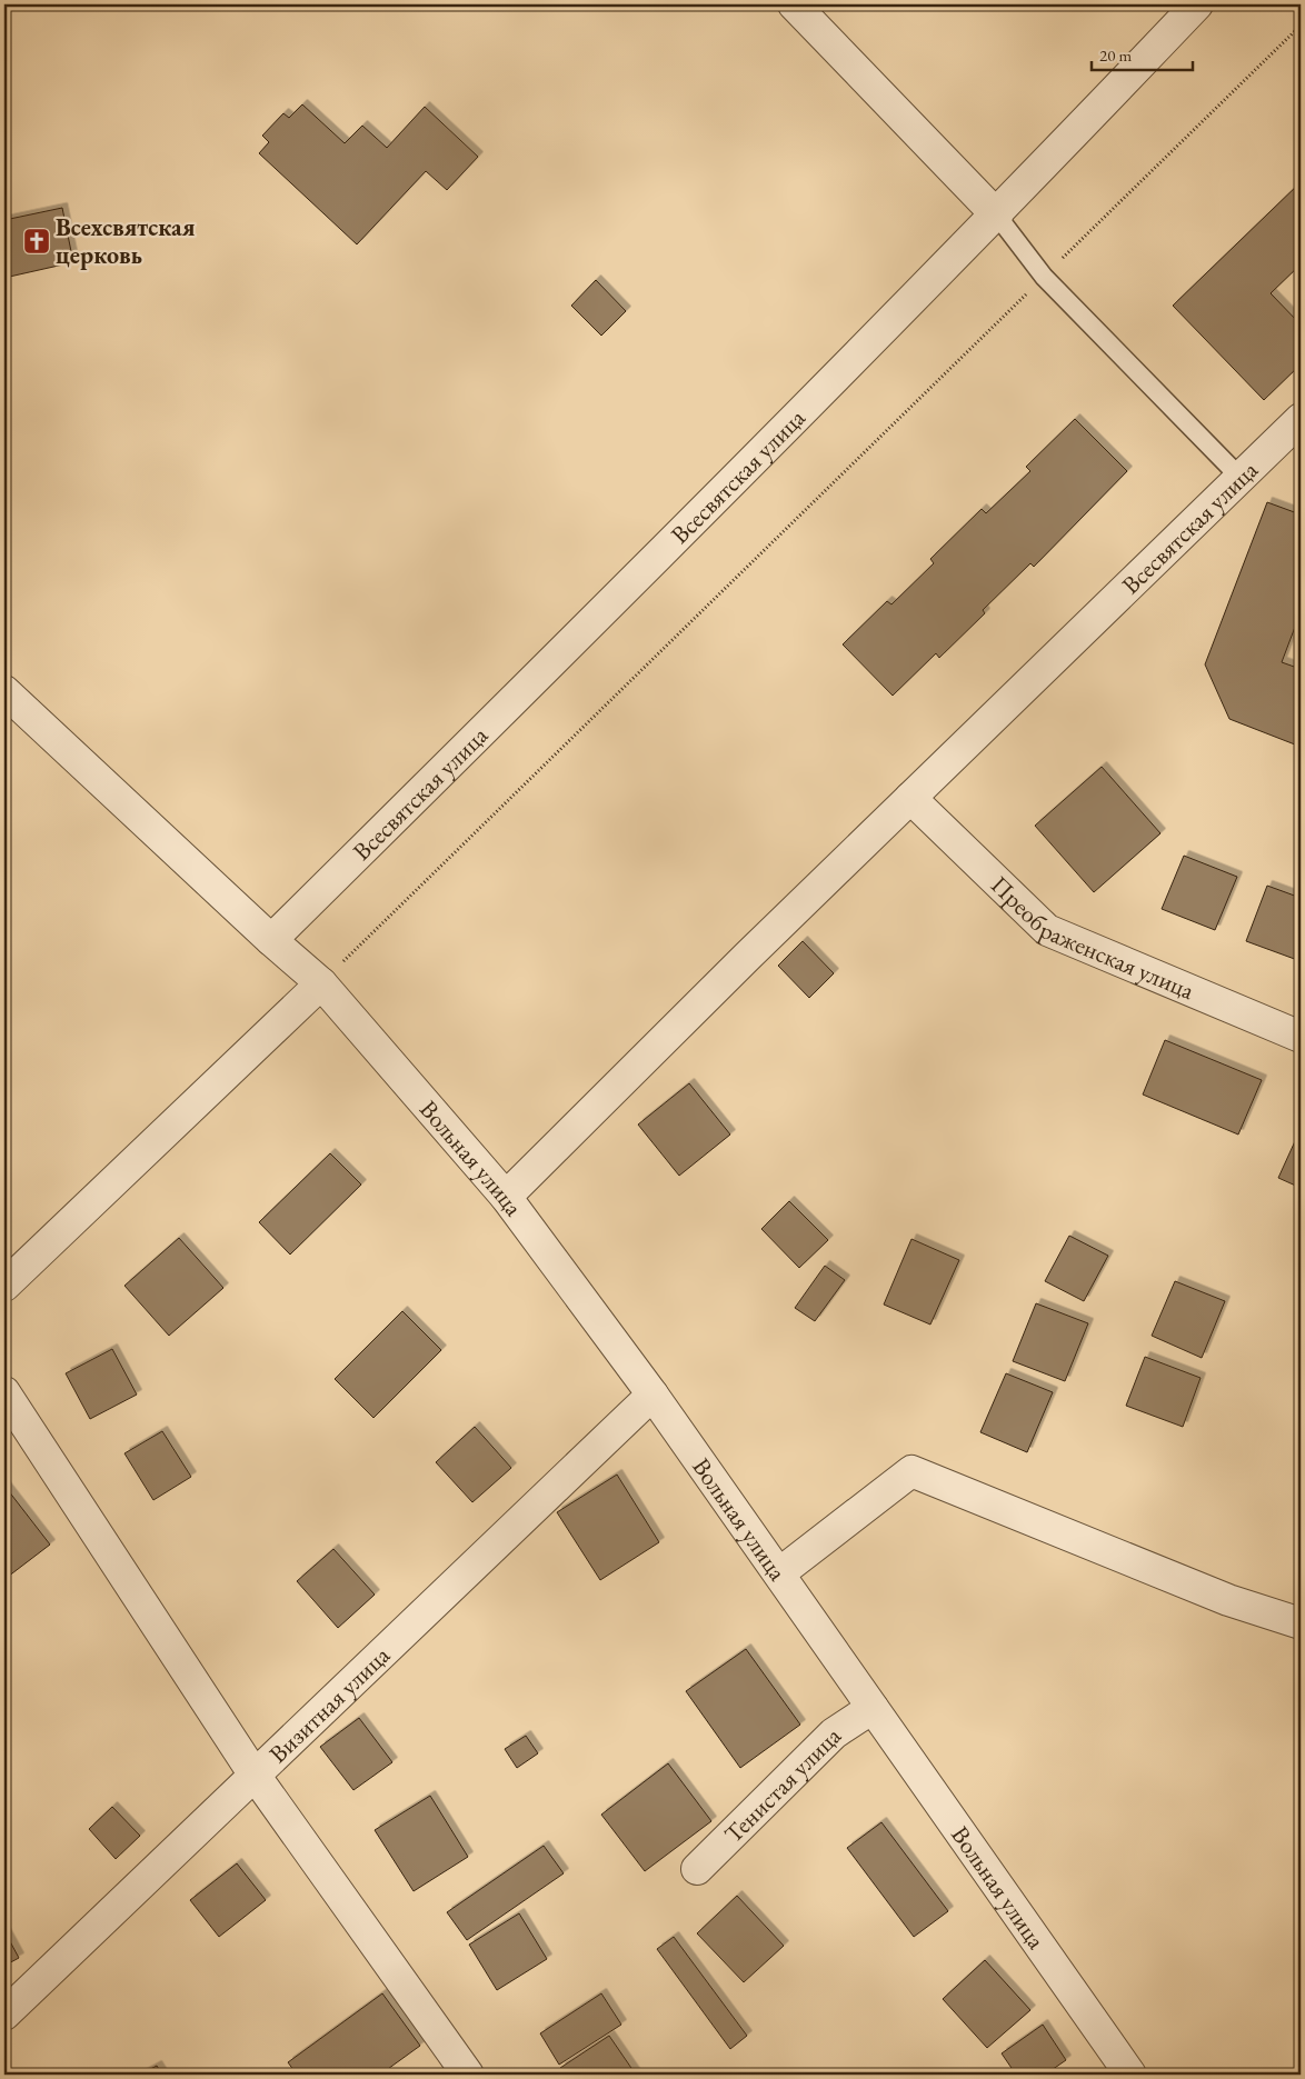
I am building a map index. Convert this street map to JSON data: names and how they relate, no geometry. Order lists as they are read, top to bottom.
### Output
{
  "streets": {
    "street": [
      "Всесвятская улица",
      "Преображенская улица",
      "Вольная улица",
      "Визитная улица",
      "Тенистая улица"
    ]
  },
  "crossings": [
    ["Всесвятская улица", "Преображенская улица"],
    ["Всесвятская улица", "Вольная улица"],
    ["Вольная улица", "Визитная улица"],
    ["Вольная улица", "Тенистая улица"]
  ],
  "places": {
    "church": ["Всехсвятская церковь"]
  },
  "scale_bar": "20 m"
}
